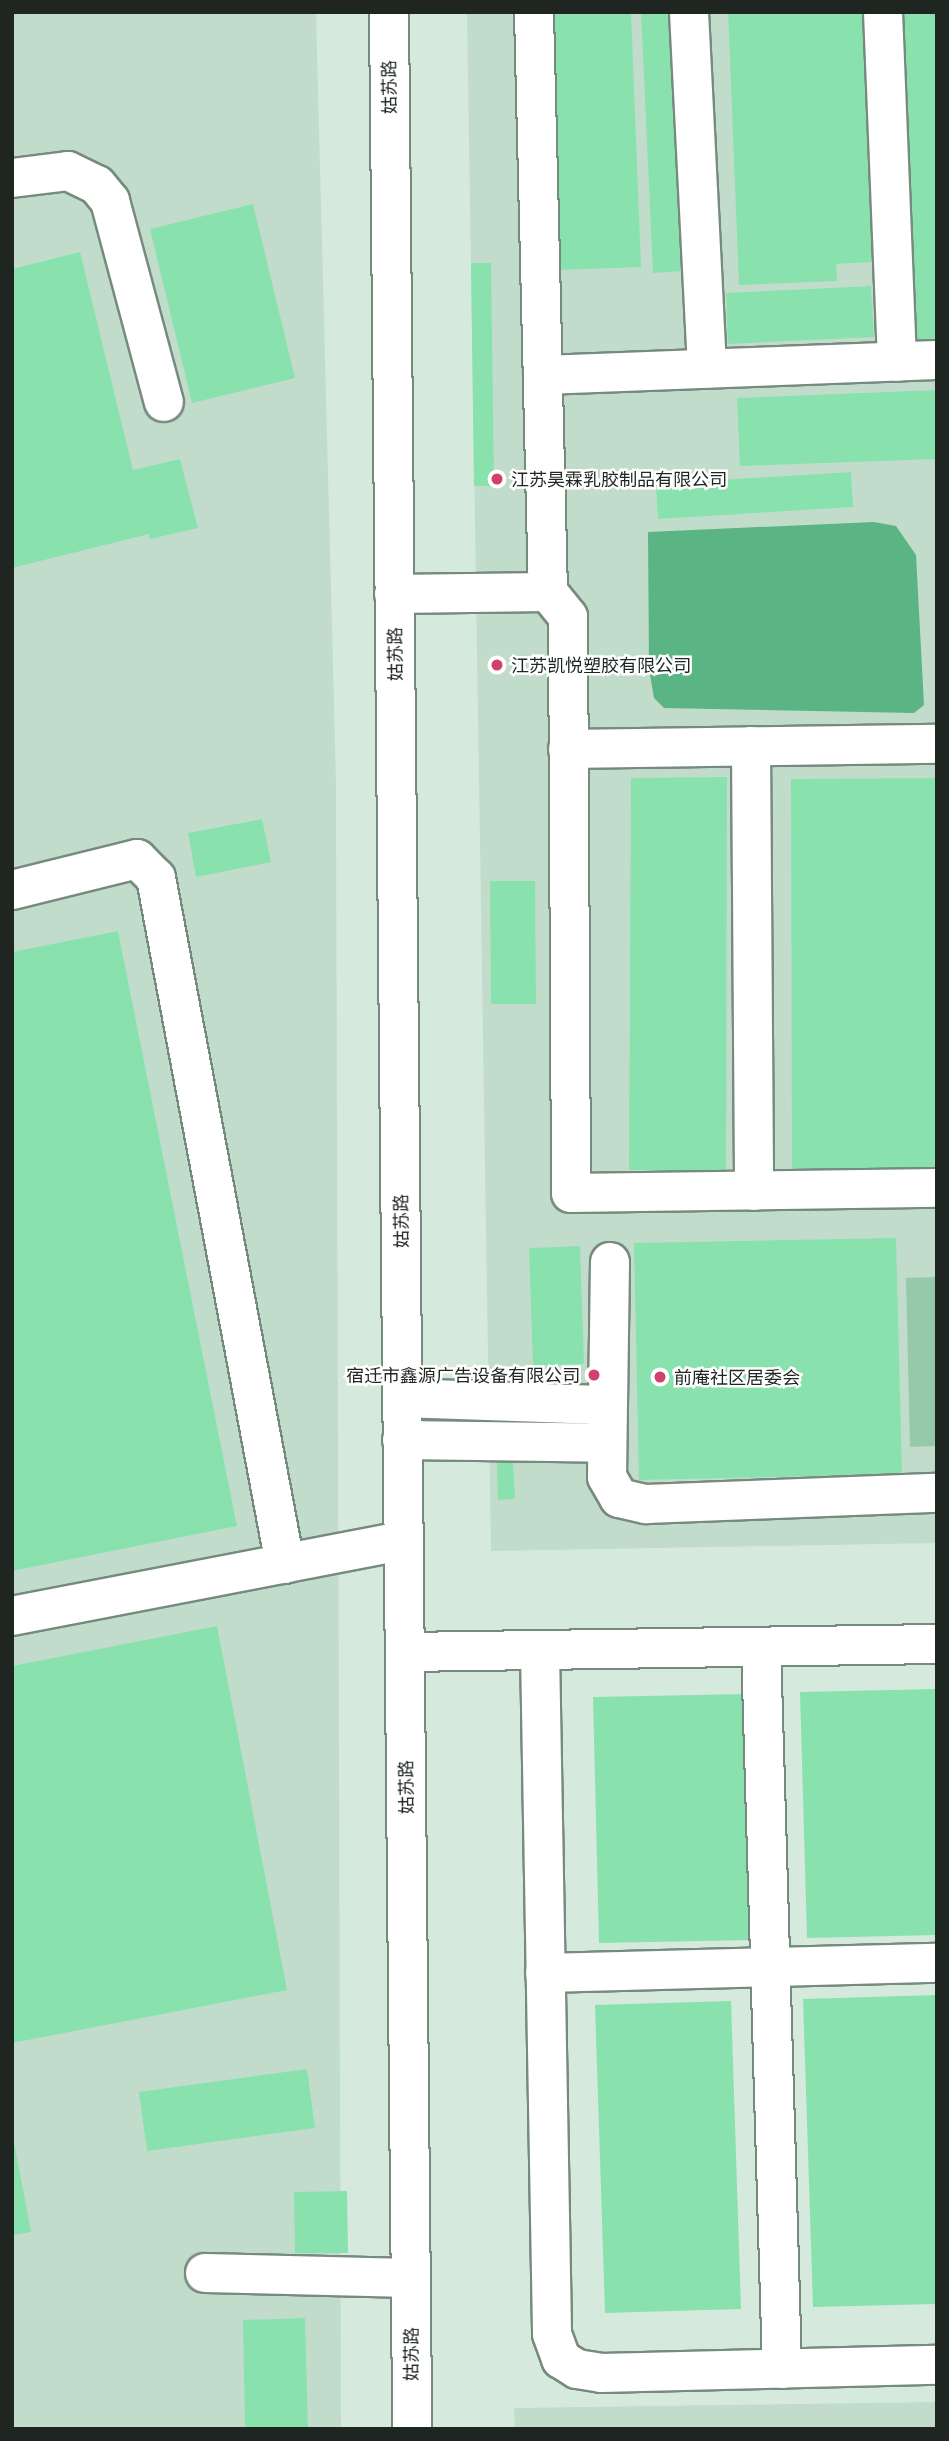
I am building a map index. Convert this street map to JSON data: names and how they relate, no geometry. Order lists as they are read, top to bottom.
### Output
{
  "streets": {
    "street": ["姑苏路"]
  },
  "places": [
    "江苏昊霖乳胶制品有限公司",
    "江苏凯悦塑胶有限公司",
    "宿迁市鑫源广告设备有限公司",
    "前庵社区居委会"
  ]
}
